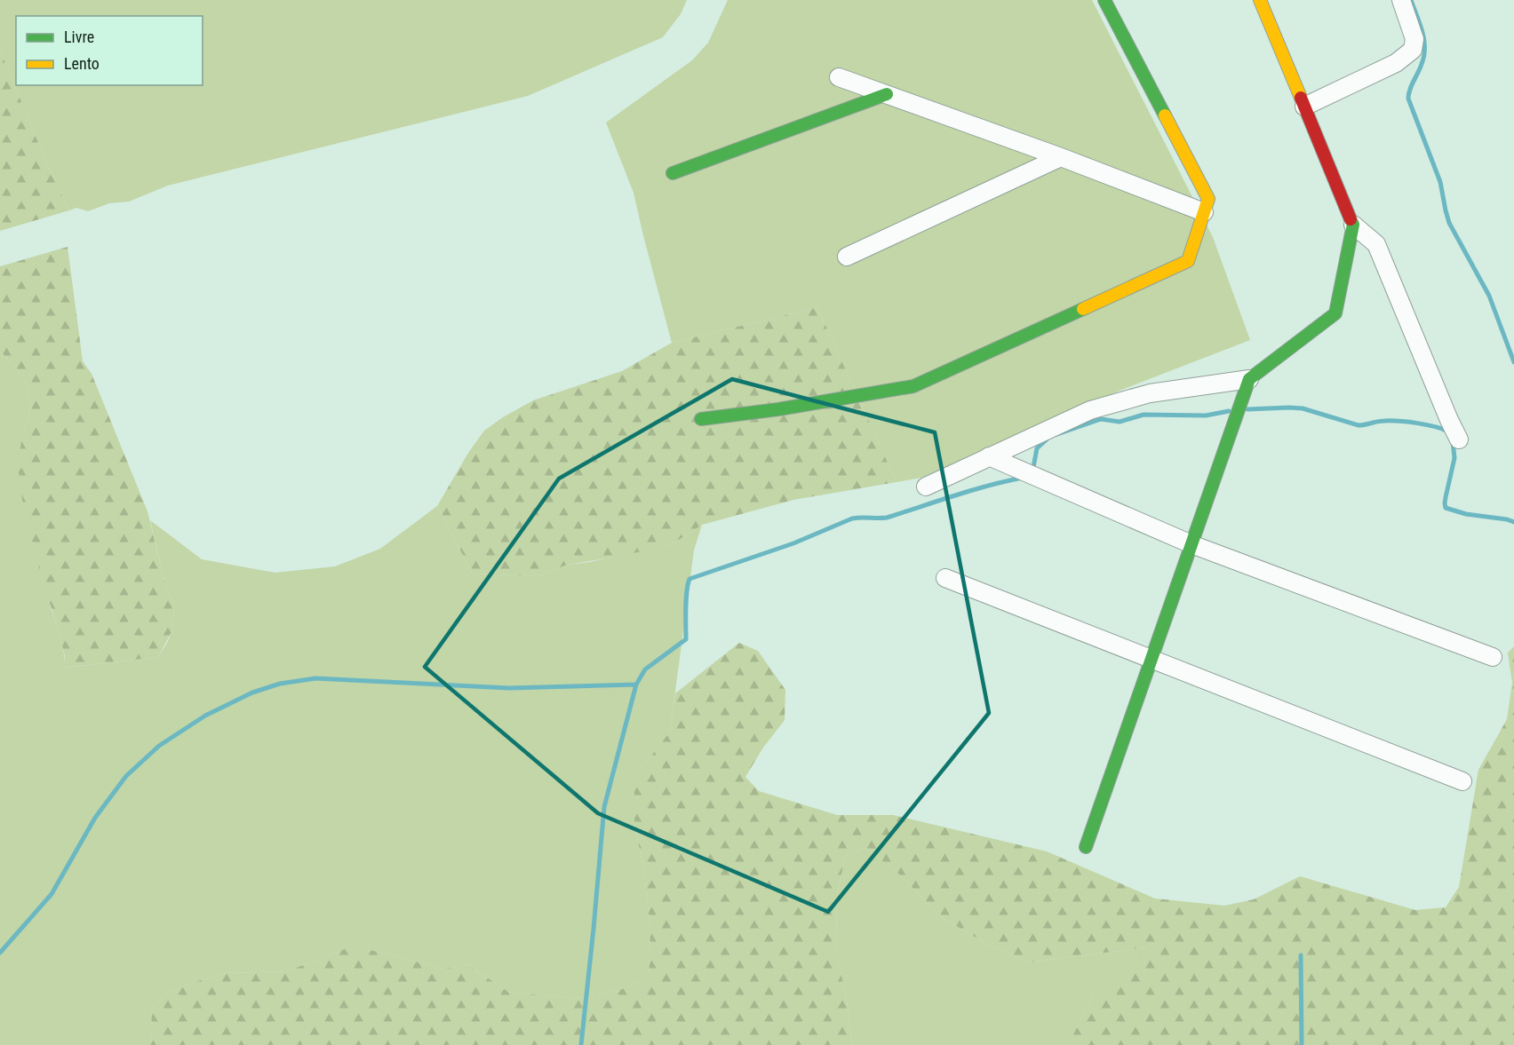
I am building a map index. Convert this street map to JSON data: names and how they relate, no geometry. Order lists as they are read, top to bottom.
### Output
{
  "legend": ["Livre", "Lento"]
}
